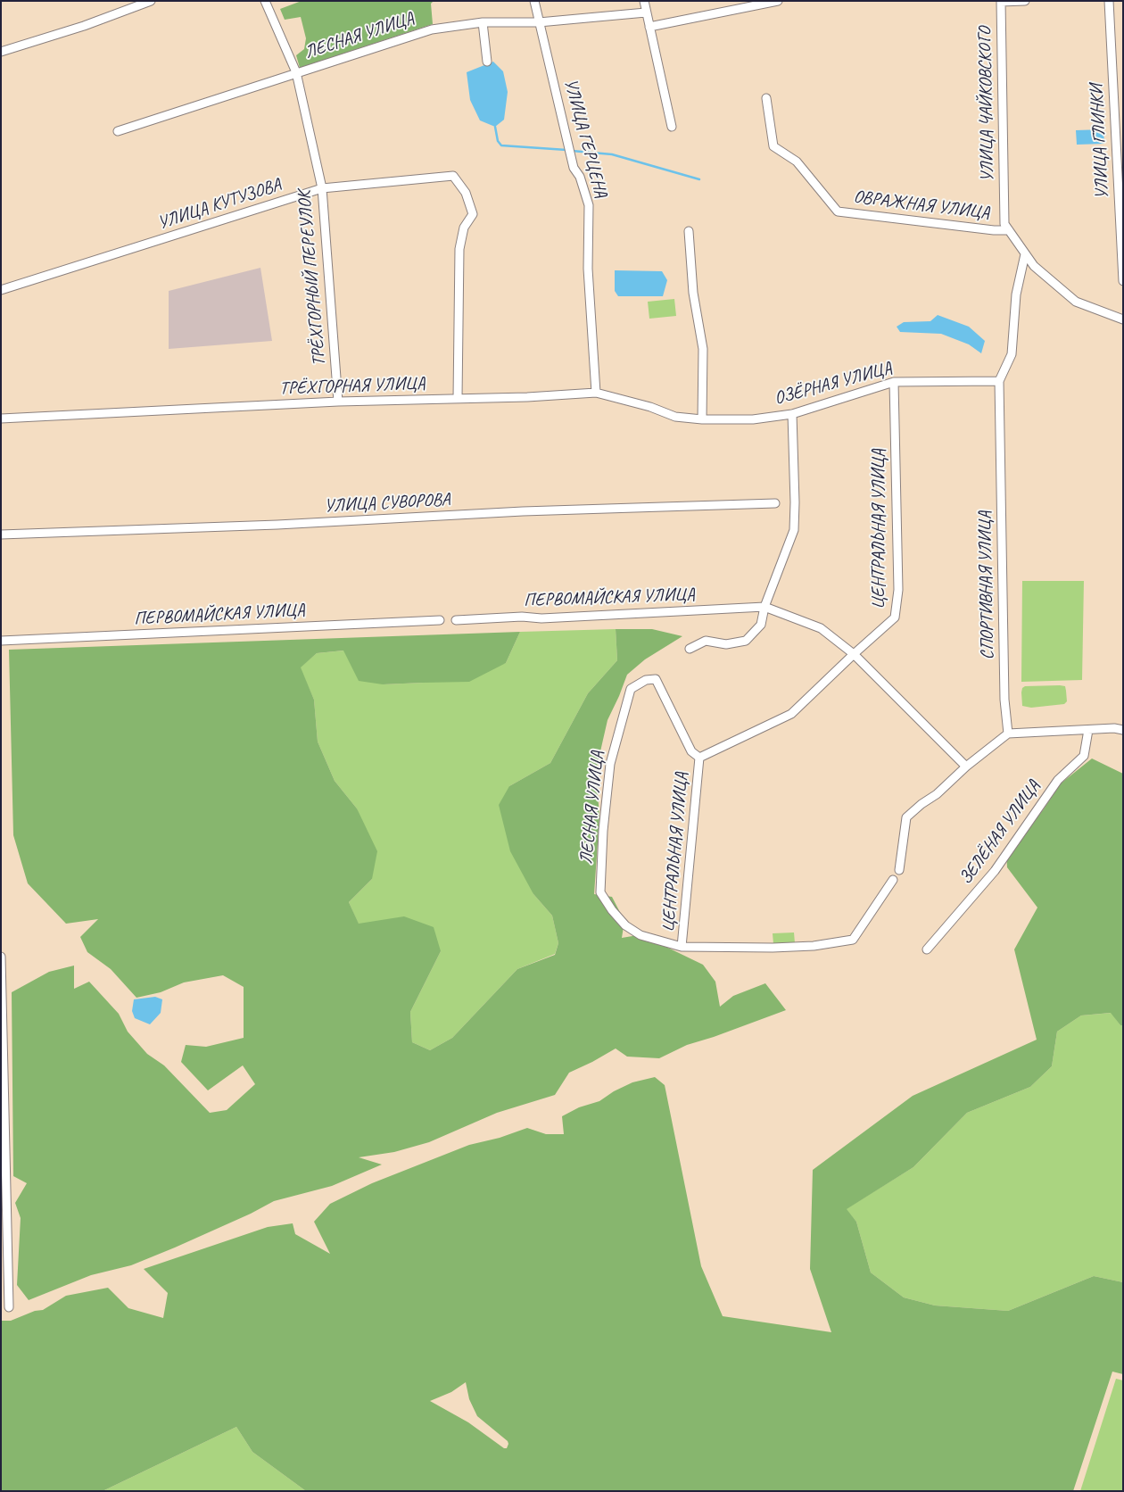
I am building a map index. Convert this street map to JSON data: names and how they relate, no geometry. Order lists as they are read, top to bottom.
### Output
{
  "streets": {
    "street": [
      "ЛЕСНАЯ УЛИЦА",
      "УЛИЦА ЧАЙКОВСКОГО",
      "УЛИЦА ГЕРЦЕНА",
      "УЛИЦА ГЛИНКИ",
      "УЛИЦА КУТУЗОВА",
      "ОВРАЖНАЯ УЛИЦА",
      "ТРЁХГОРНЫЙ ПЕРЕУЛОК",
      "ОЗЁРНАЯ УЛИЦА",
      "ТРЁХГОРНАЯ УЛИЦА",
      "УЛИЦА СУВОРОВА",
      "ЦЕНТРАЛЬНАЯ УЛИЦА",
      "СПОРТИВНАЯ УЛИЦА",
      "ПЕРВОМАЙСКАЯ УЛИЦА",
      "ЗЕЛЁНАЯ УЛИЦА"
    ]
  },
  "crossings": [
    ["ЛЕСНАЯ УЛИЦА", "УЛИЦА ГЕРЦЕНА"],
    ["ЛЕСНАЯ УЛИЦА", "ТРЁХГОРНЫЙ ПЕРЕУЛОК"],
    ["ЛЕСНАЯ УЛИЦА", "ЦЕНТРАЛЬНАЯ УЛИЦА"],
    ["УЛИЦА ЧАЙКОВСКОГО", "ОВРАЖНАЯ УЛИЦА"],
    ["УЛИЦА ЧАЙКОВСКОГО", "СПОРТИВНАЯ УЛИЦА"],
    ["УЛИЦА ГЕРЦЕНА", "ТРЁХГОРНАЯ УЛИЦА"],
    ["УЛИЦА КУТУЗОВА", "ТРЁХГОРНЫЙ ПЕРЕУЛОК"],
    ["УЛИЦА КУТУЗОВА", "ТРЁХГОРНАЯ УЛИЦА"],
    ["ТРЁХГОРНЫЙ ПЕРЕУЛОК", "ТРЁХГОРНАЯ УЛИЦА"],
    ["ОЗЁРНАЯ УЛИЦА", "ТРЁХГОРНАЯ УЛИЦА"],
    ["ОЗЁРНАЯ УЛИЦА", "ЦЕНТРАЛЬНАЯ УЛИЦА"],
    ["ОЗЁРНАЯ УЛИЦА", "СПОРТИВНАЯ УЛИЦА"]
  ]
}
